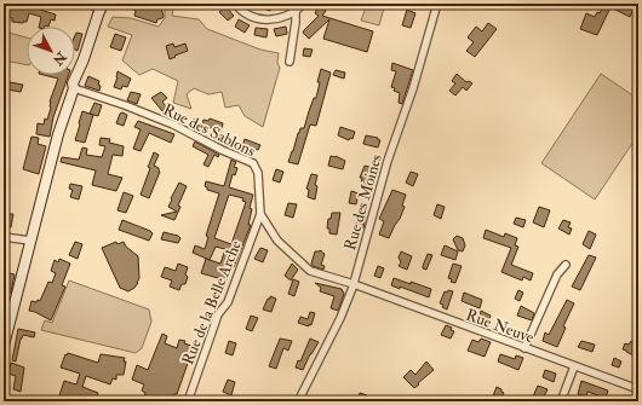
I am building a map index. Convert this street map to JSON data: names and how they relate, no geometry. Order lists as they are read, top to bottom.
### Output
{
  "streets": {
    "street": [
      "Rue des Sablons",
      "Rue des Moines",
      "Rue de la Belle Arche",
      "Rue Neuve"
    ]
  },
  "crossings": [
    ["Rue des Sablons", "Rue des Moines"],
    ["Rue des Sablons", "Rue de la Belle Arche"],
    ["Rue des Sablons", "Rue Neuve"],
    ["Rue des Moines", "Rue Neuve"]
  ],
  "north": "bottom right"
}
